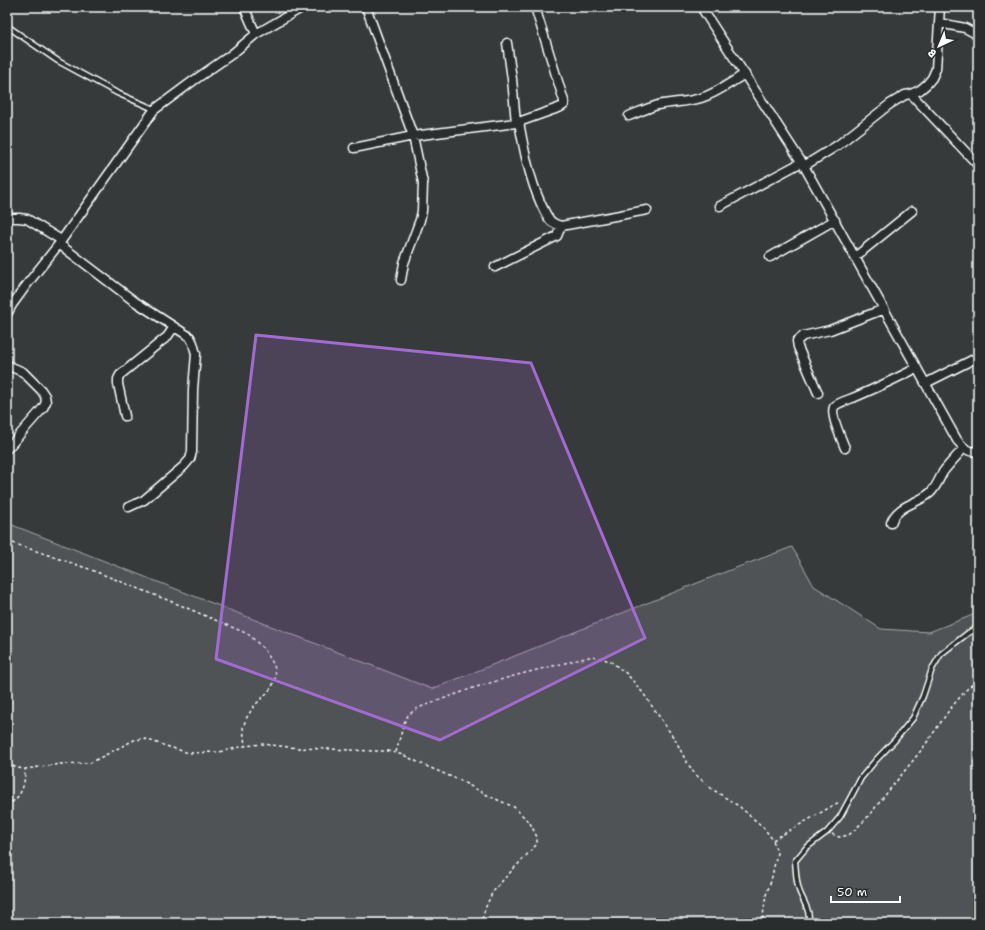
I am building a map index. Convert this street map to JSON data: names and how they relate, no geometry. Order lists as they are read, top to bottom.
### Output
{
  "scale_bar": "50 m",
  "north": "bottom left"
}
